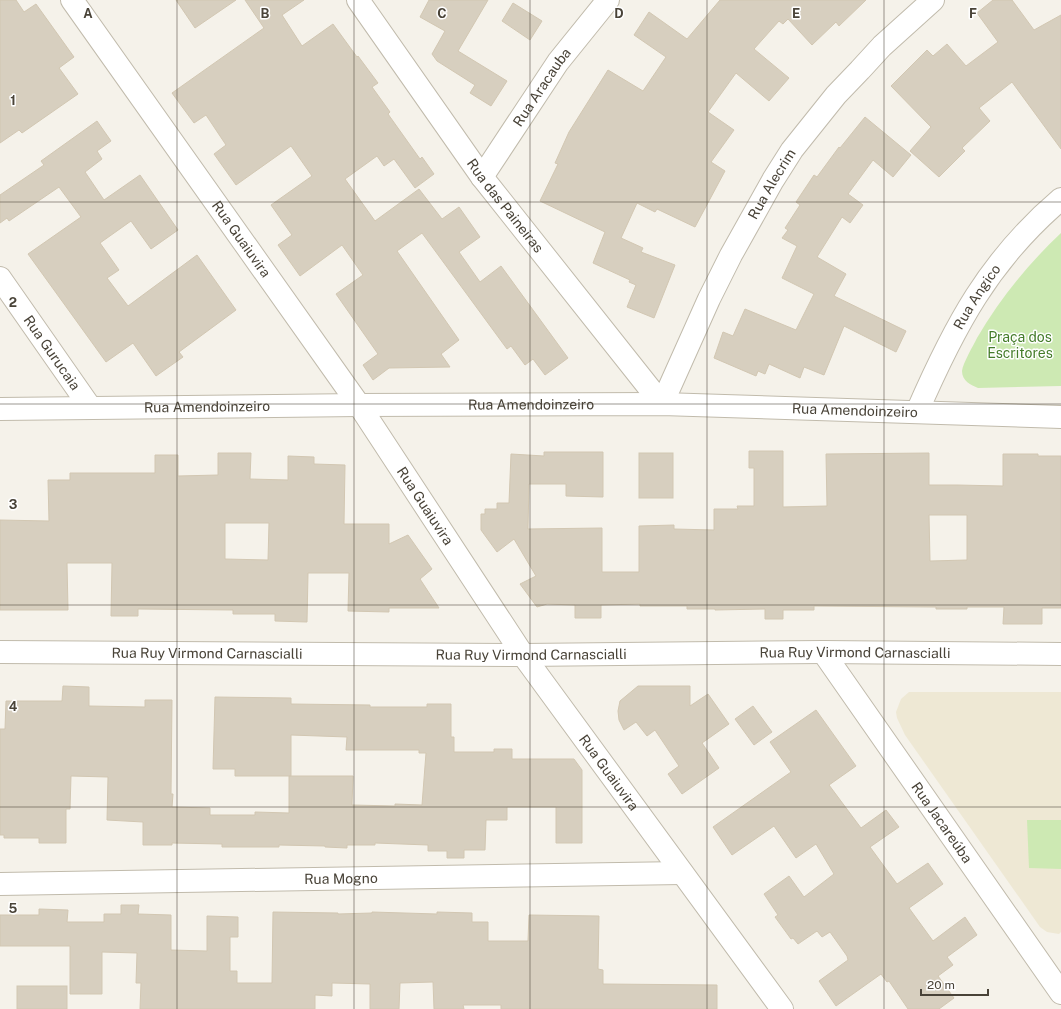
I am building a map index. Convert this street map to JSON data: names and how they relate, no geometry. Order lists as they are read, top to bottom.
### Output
{
  "streets": {
    "street": [
      "Rua Aracauba",
      "Rua Alecrim",
      "Rua das Paineiras",
      "Rua Guaiuvira",
      "Rua Angico",
      "Rua Gurucaia",
      "Rua Amendoinzeiro",
      "Rua Ruy Virmond Carnascialli",
      "Rua Jacareúba",
      "Rua Mogno"
    ]
  },
  "crossings": [
    ["Rua Aracauba", "Rua das Paineiras"],
    ["Rua Alecrim", "Rua das Paineiras"],
    ["Rua Alecrim", "Rua Amendoinzeiro"],
    ["Rua das Paineiras", "Rua Amendoinzeiro"],
    ["Rua Guaiuvira", "Rua Amendoinzeiro"],
    ["Rua Guaiuvira", "Rua Ruy Virmond Carnascialli"],
    ["Rua Guaiuvira", "Rua Mogno"],
    ["Rua Angico", "Rua Amendoinzeiro"],
    ["Rua Gurucaia", "Rua Amendoinzeiro"],
    ["Rua Ruy Virmond Carnascialli", "Rua Jacareúba"]
  ],
  "parks": ["Praça dos Escritores"],
  "scale_bar": "20 m",
  "grid": {
    "columns": [
      "A",
      "B",
      "C",
      "D",
      "E",
      "F"
    ],
    "rows": [
      "1",
      "2",
      "3",
      "4",
      "5"
    ]
  }
}
